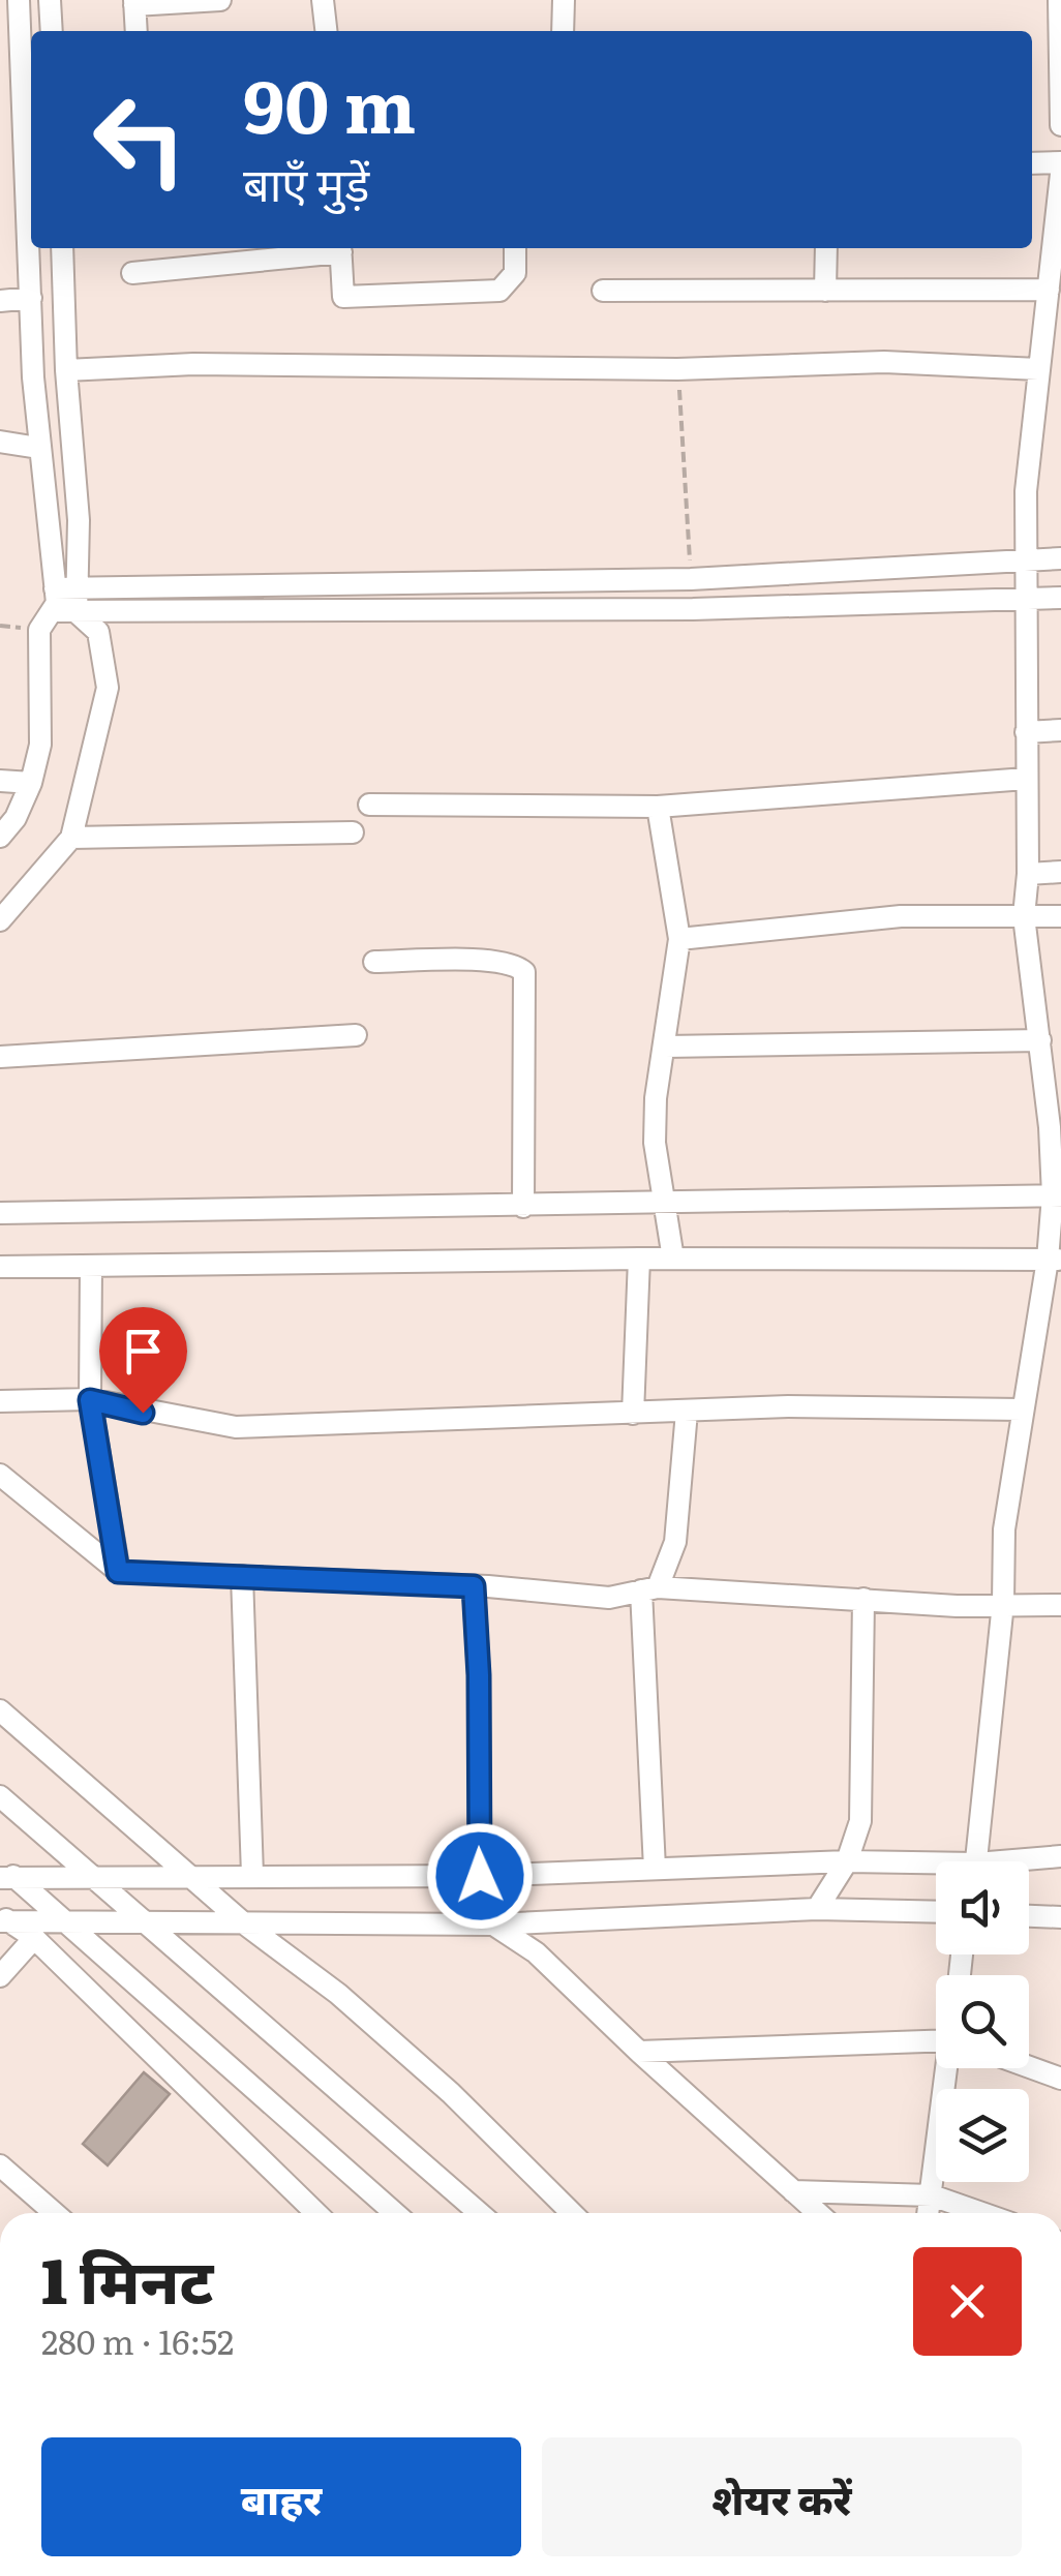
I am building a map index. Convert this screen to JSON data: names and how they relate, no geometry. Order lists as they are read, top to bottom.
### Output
{
  "page": {
    "turn": ["90 m", "बाएँ मुड़ें"],
    "heading": ["1 मिनट", "280 m · 16:52"],
    "buttons": ["बाहर", "शेयर करें"]
  }
}
